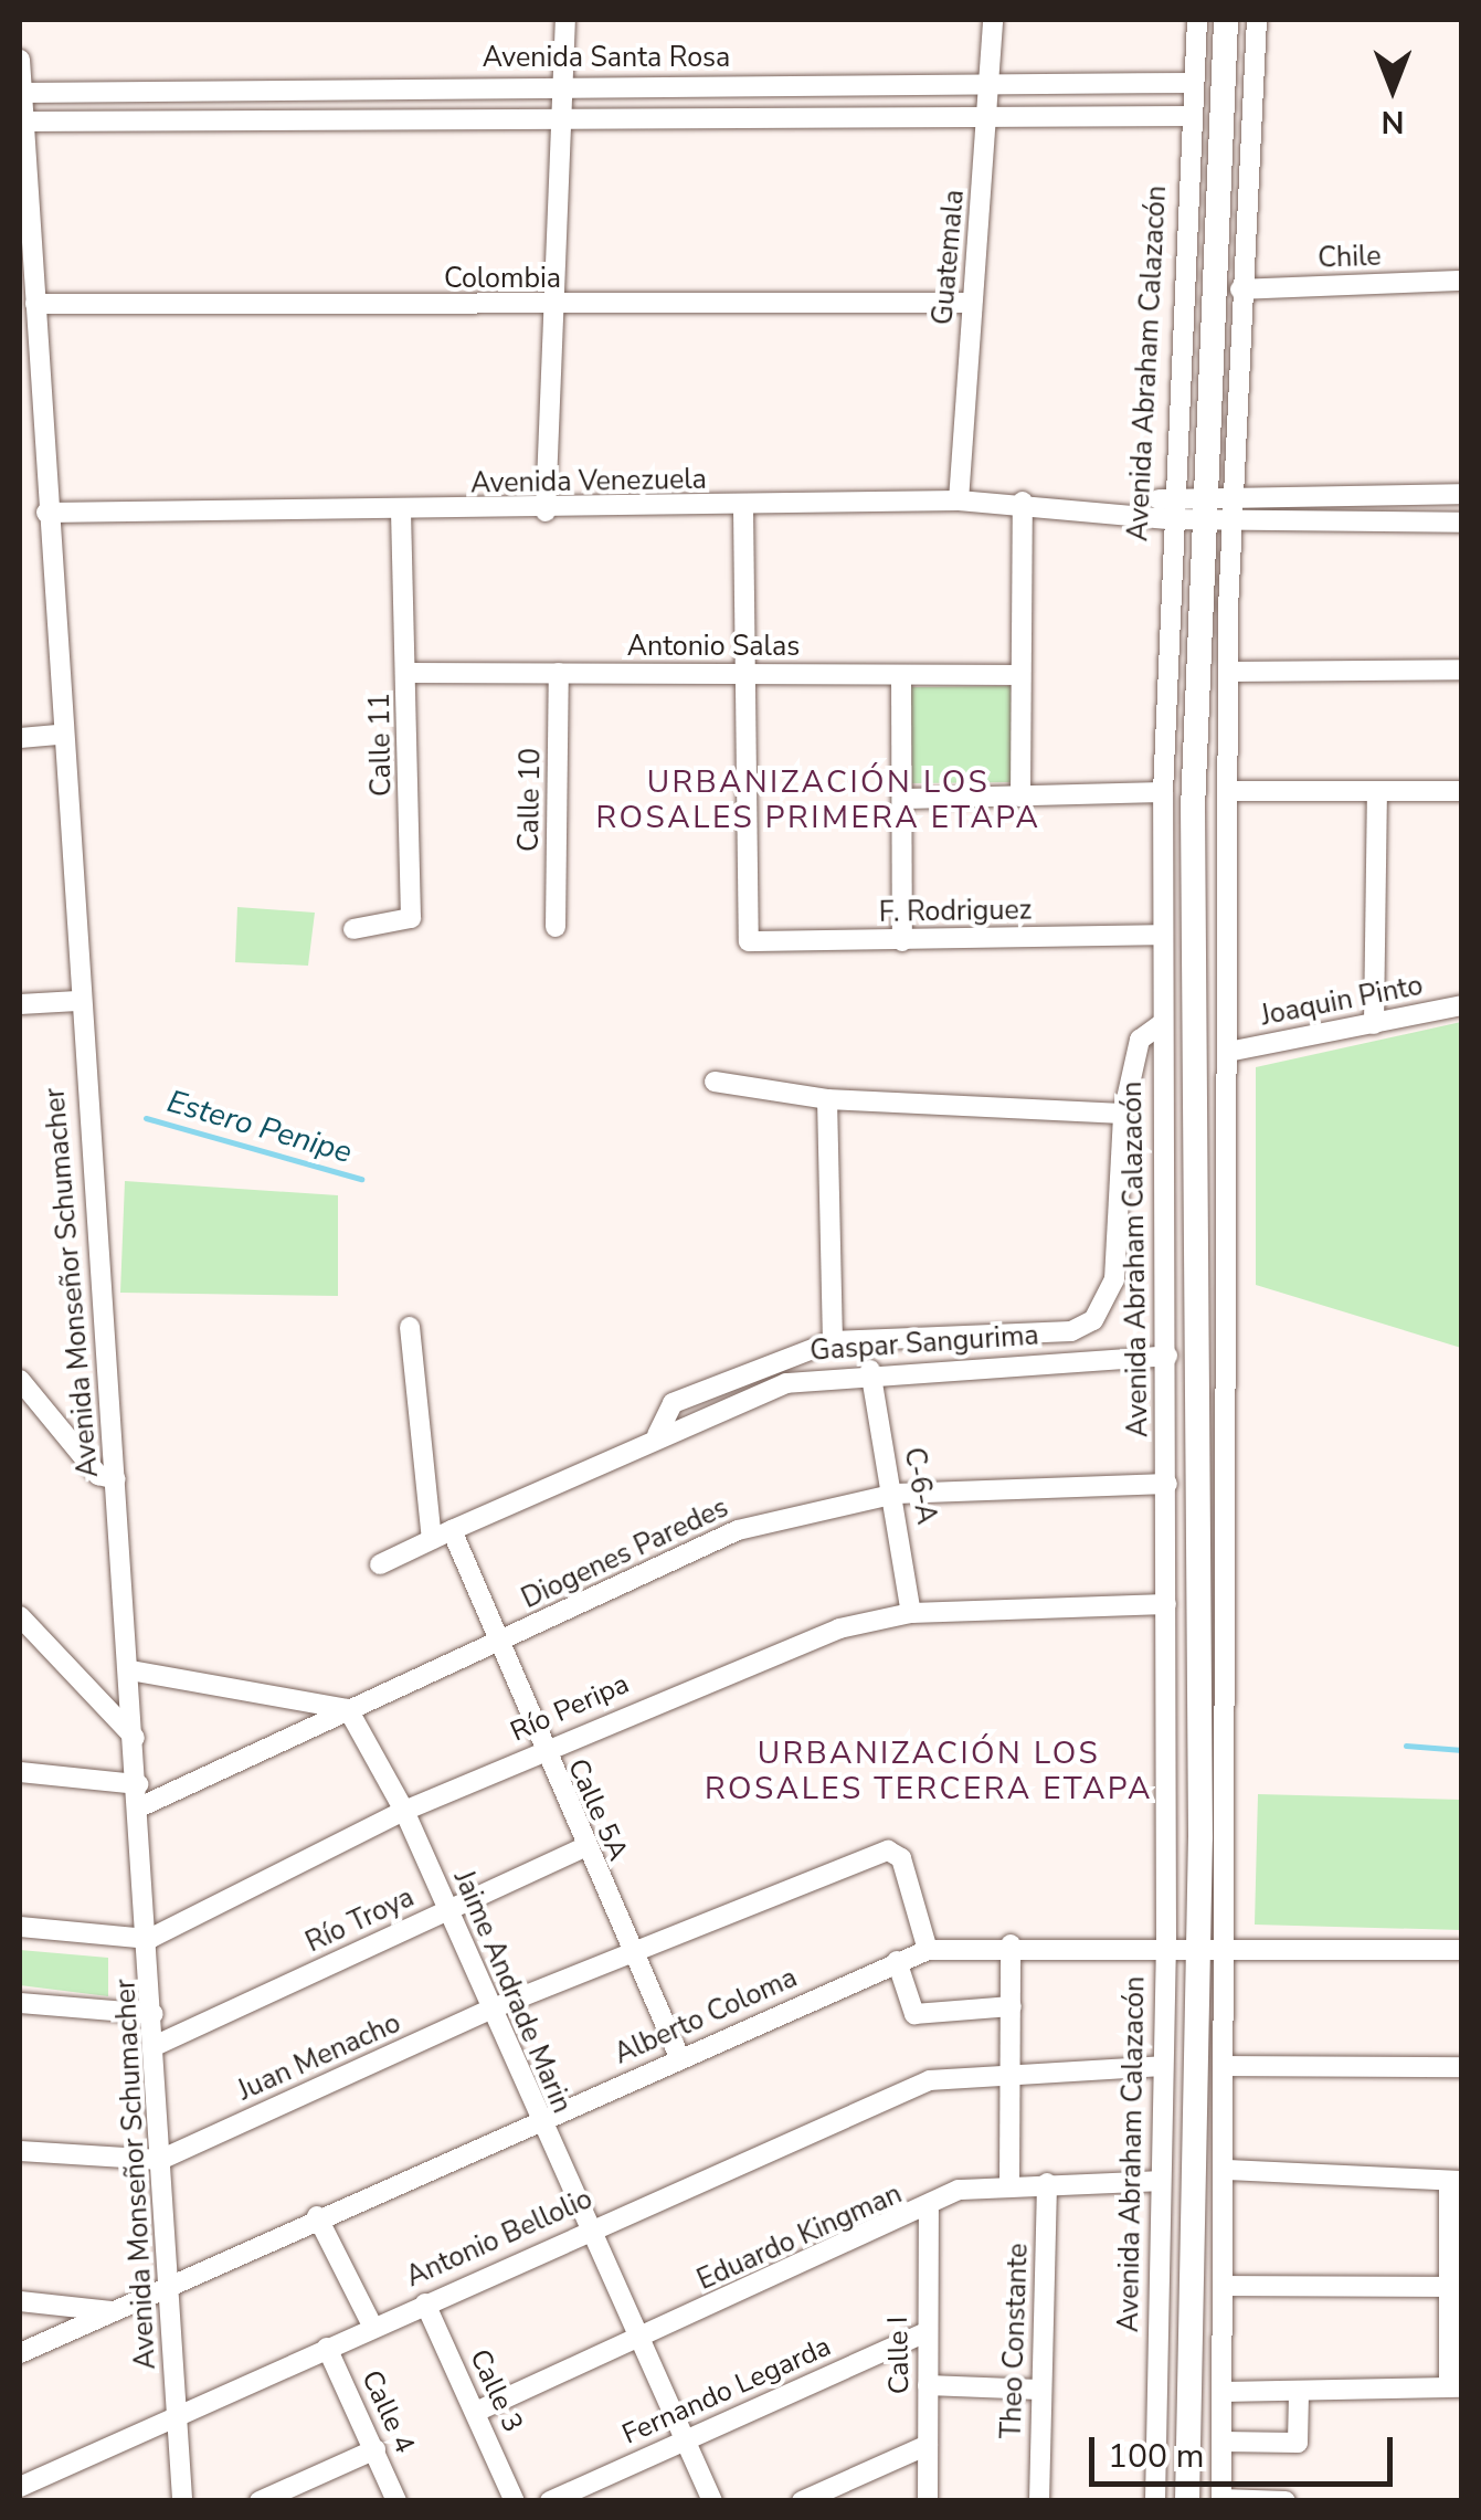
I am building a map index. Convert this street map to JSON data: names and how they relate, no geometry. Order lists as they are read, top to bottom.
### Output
{
  "streets": {
    "street": [
      "Avenida Santa Rosa",
      "Guatemala",
      "Chile",
      "Colombia",
      "Avenida Abraham Calazacón",
      "Avenida Venezuela",
      "Antonio Salas",
      "Calle 11",
      "Calle 10",
      "F. Rodriguez",
      "Joaquin Pinto",
      "Avenida Monseñor Schumacher",
      "Gaspar Sangurima",
      "C-6-A",
      "Diogenes Paredes",
      "Río Peripa",
      "Calle 5A",
      "Río Troya",
      "Jaime Andrade Marin",
      "Alberto Coloma",
      "Juan Menacho",
      "Eduardo Kingman",
      "Antonio Bellolio",
      "Theo Constante",
      "Calle I",
      "Calle 3",
      "Fernando Legarda",
      "Calle 4"
    ]
  },
  "crossings": [
    ["Avenida Santa Rosa", "Guatemala"],
    ["Avenida Santa Rosa", "Avenida Abraham Calazacón"],
    ["Avenida Santa Rosa", "Avenida Monseñor Schumacher"],
    ["Guatemala", "Colombia"],
    ["Guatemala", "Avenida Venezuela"],
    ["Colombia", "Avenida Monseñor Schumacher"],
    ["Avenida Abraham Calazacón", "Avenida Venezuela"],
    ["Avenida Abraham Calazacón", "F. Rodriguez"],
    ["Avenida Abraham Calazacón", "Gaspar Sangurima"],
    ["Avenida Abraham Calazacón", "Diogenes Paredes"],
    ["Avenida Abraham Calazacón", "Río Peripa"],
    ["Avenida Abraham Calazacón", "Alberto Coloma"],
    ["Avenida Abraham Calazacón", "Eduardo Kingman"],
    ["Avenida Abraham Calazacón", "Antonio Bellolio"],
    ["Avenida Venezuela", "Calle 11"],
    ["Avenida Venezuela", "Avenida Monseñor Schumacher"],
    ["Antonio Salas", "Calle 11"],
    ["Antonio Salas", "Calle 10"],
    ["Antonio Salas", "F. Rodriguez"],
    ["Avenida Monseñor Schumacher", "Diogenes Paredes"],
    ["Avenida Monseñor Schumacher", "Río Peripa"],
    ["Avenida Monseñor Schumacher", "Río Troya"],
    ["Avenida Monseñor Schumacher", "Alberto Coloma"],
    ["Avenida Monseñor Schumacher", "Juan Menacho"],
    ["Avenida Monseñor Schumacher", "Antonio Bellolio"],
    ["Gaspar Sangurima", "C-6-A"],
    ["Gaspar Sangurima", "Calle 5A"],
    ["C-6-A", "Diogenes Paredes"],
    ["C-6-A", "Río Peripa"],
    ["Diogenes Paredes", "Calle 5A"],
    ["Diogenes Paredes", "Jaime Andrade Marin"],
    ["Río Peripa", "Calle 5A"],
    ["Río Peripa", "Jaime Andrade Marin"],
    ["Calle 5A", "Río Troya"],
    ["Calle 5A", "Alberto Coloma"],
    ["Calle 5A", "Juan Menacho"],
    ["Río Troya", "Jaime Andrade Marin"],
    ["Jaime Andrade Marin", "Alberto Coloma"],
    ["Jaime Andrade Marin", "Juan Menacho"],
    ["Jaime Andrade Marin", "Eduardo Kingman"],
    ["Jaime Andrade Marin", "Antonio Bellolio"],
    ["Jaime Andrade Marin", "Fernando Legarda"],
    ["Alberto Coloma", "Juan Menacho"],
    ["Eduardo Kingman", "Theo Constante"],
    ["Eduardo Kingman", "Calle I"],
    ["Eduardo Kingman", "Calle 3"],
    ["Antonio Bellolio", "Calle 3"],
    ["Antonio Bellolio", "Calle 4"],
    ["Calle I", "Fernando Legarda"]
  ],
  "districts": ["URBANIZACIÓN LOS ROSALES PRIMERA ETAPA", "URBANIZACIÓN LOS ROSALES TERCERA ETAPA"],
  "water": ["Estero Penipe"],
  "scale_bar": "100 m",
  "north": "bottom"
}
